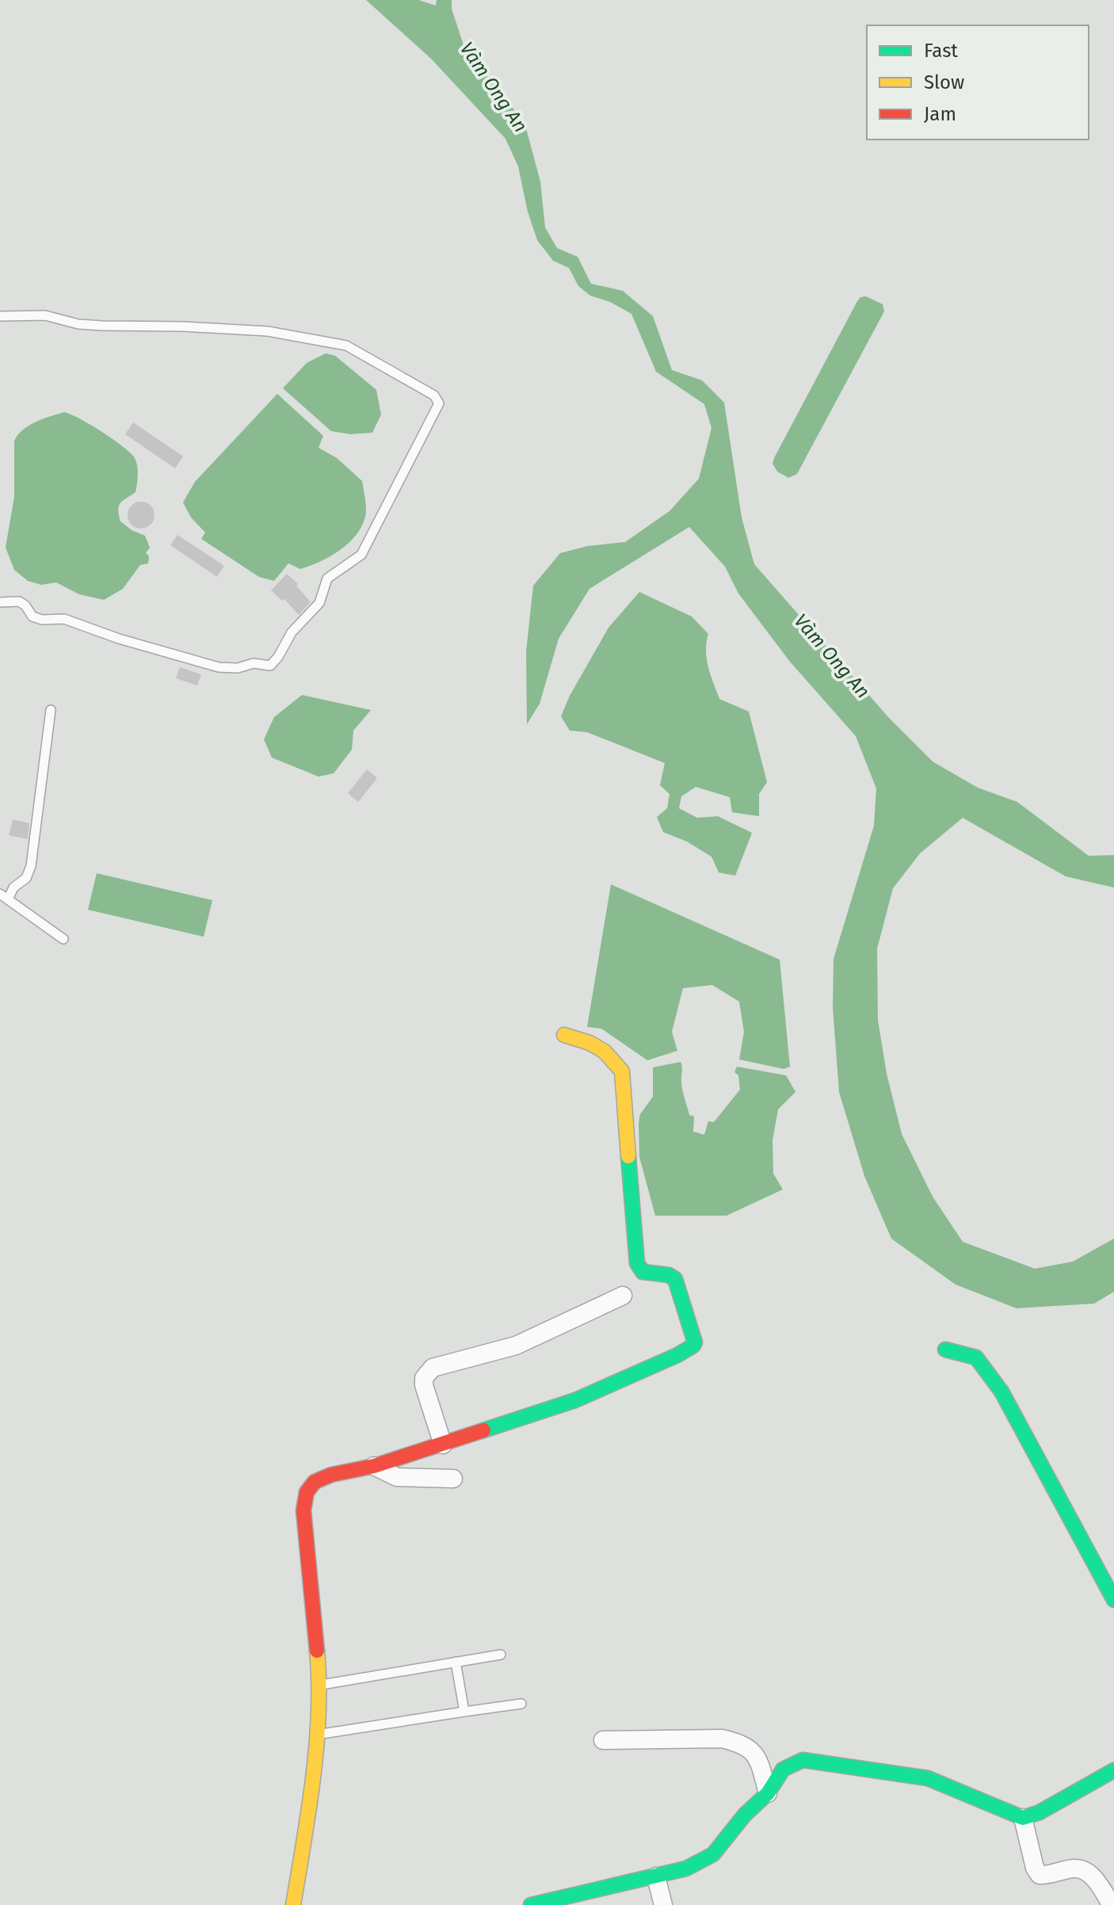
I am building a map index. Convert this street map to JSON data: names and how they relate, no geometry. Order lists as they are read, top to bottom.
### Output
{
  "water": ["Vàm Ong An"],
  "legend": ["Fast", "Slow", "Jam"]
}
